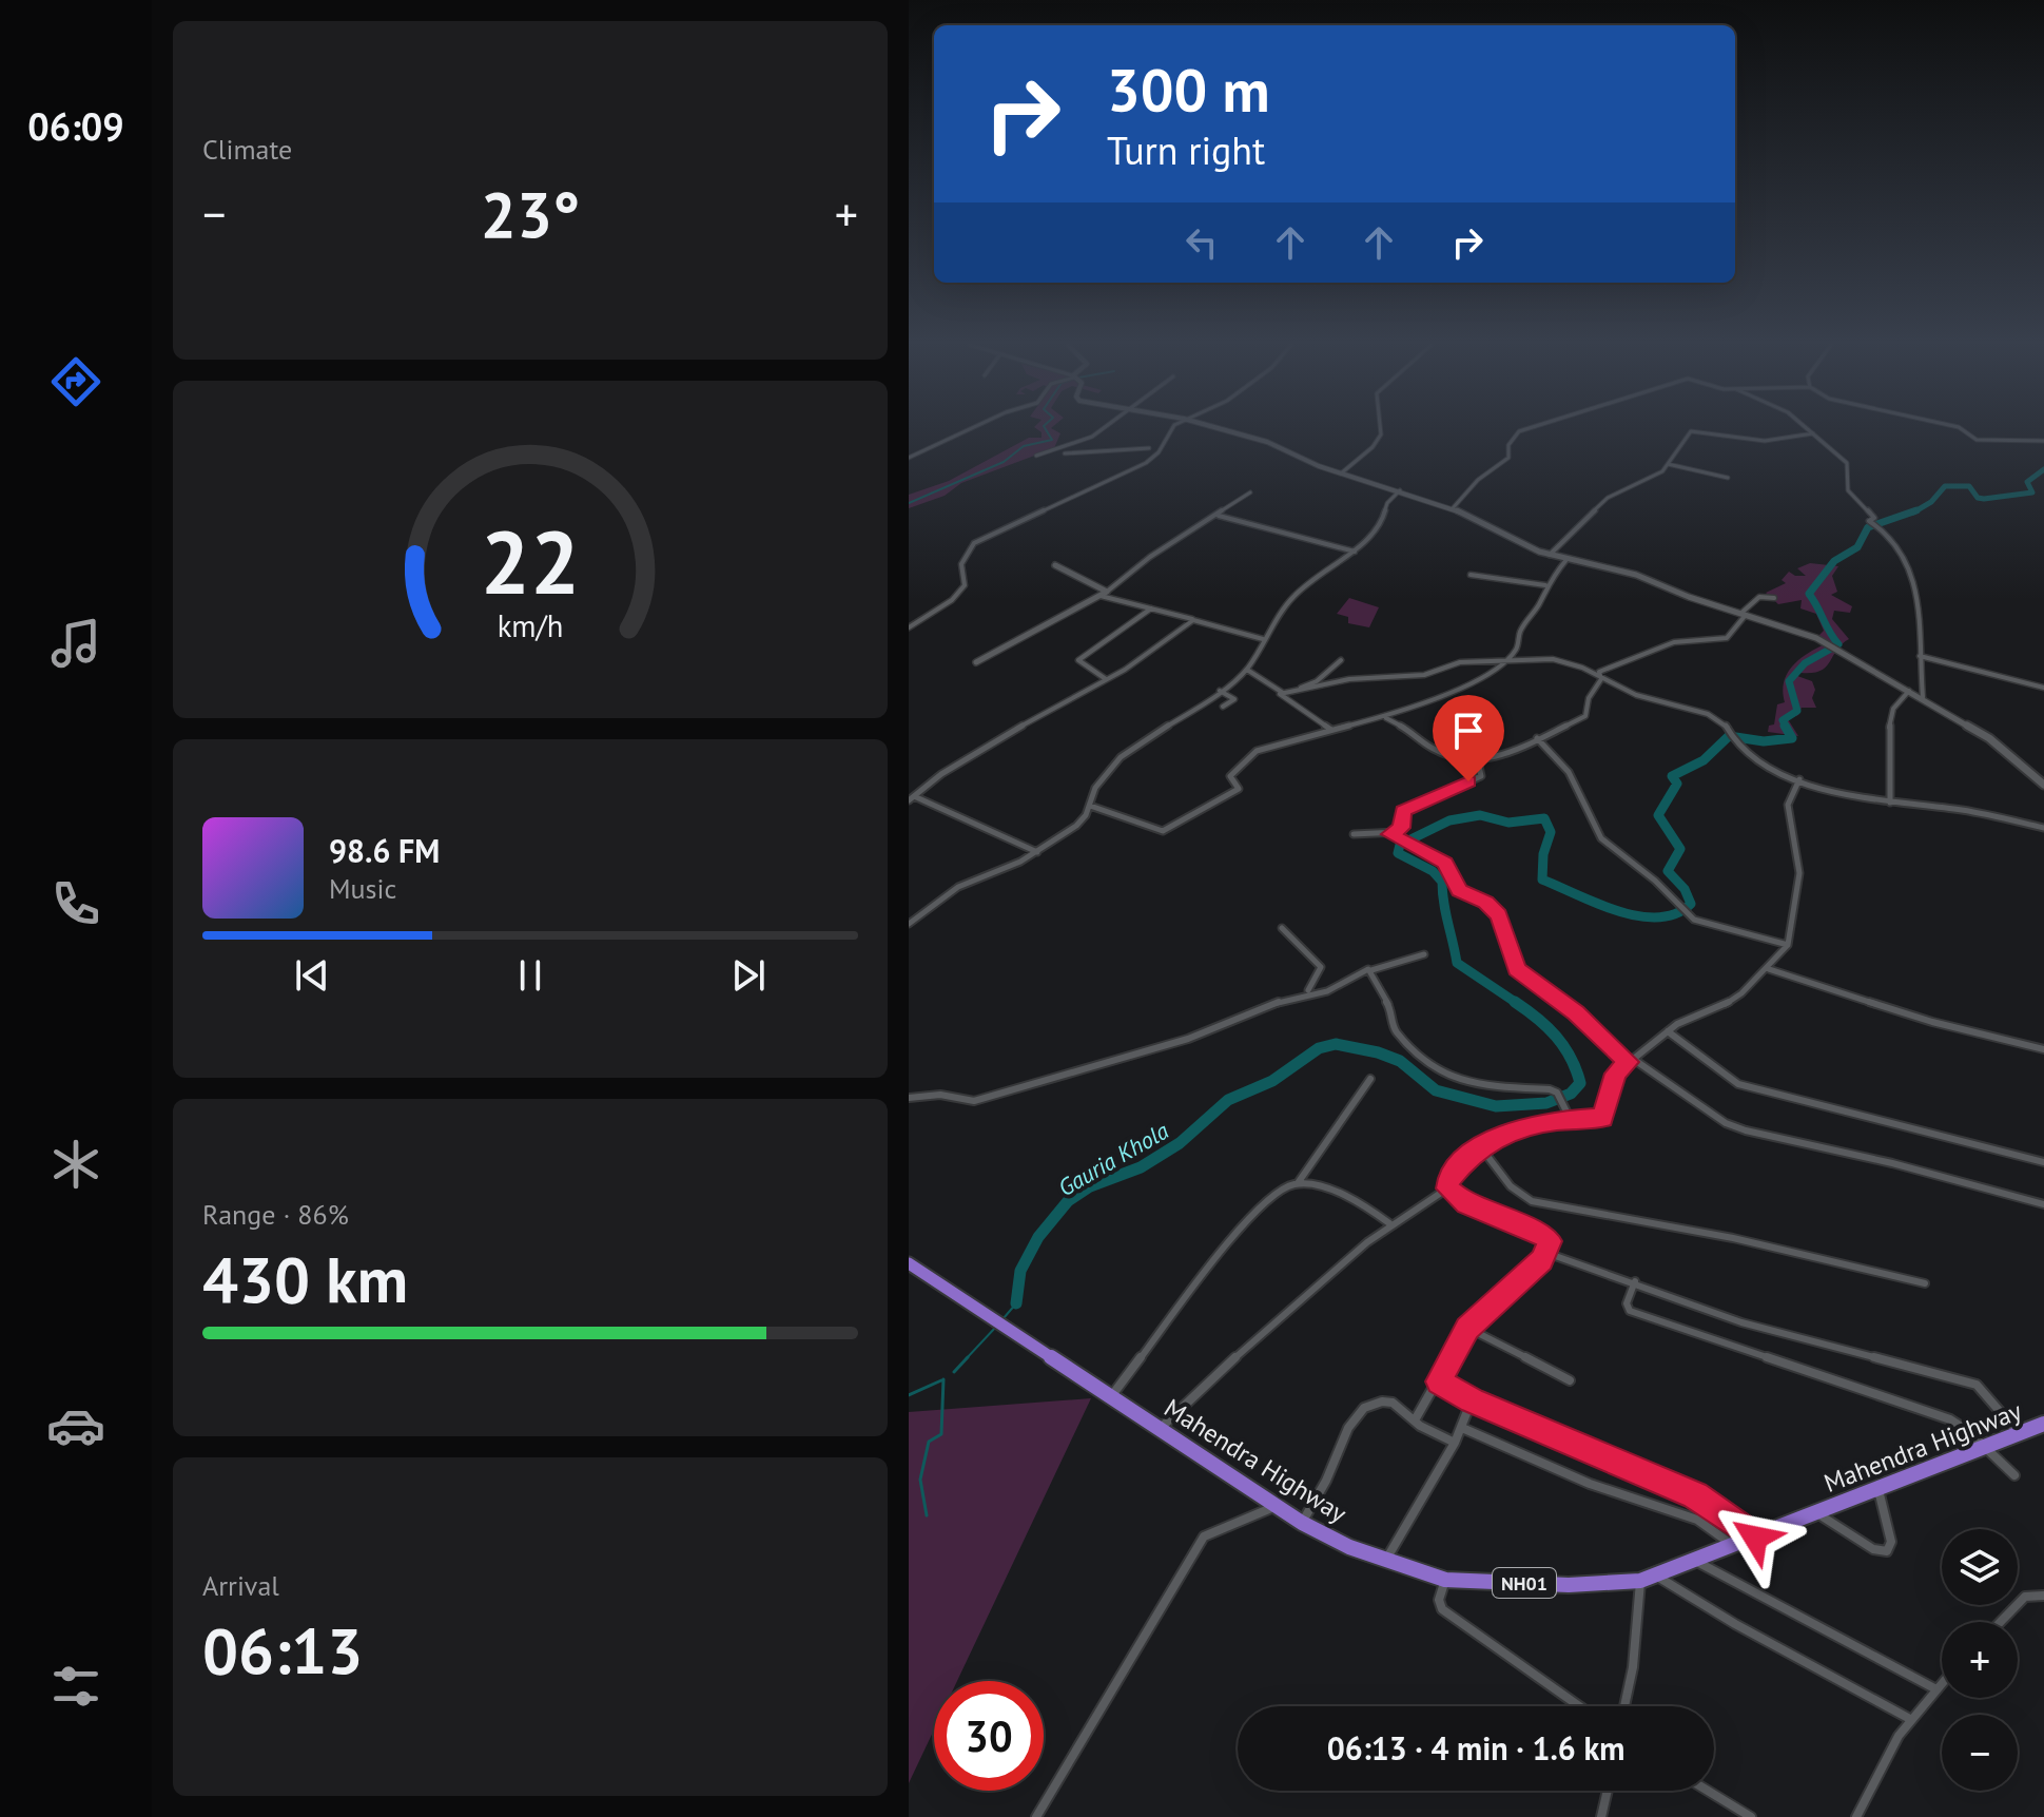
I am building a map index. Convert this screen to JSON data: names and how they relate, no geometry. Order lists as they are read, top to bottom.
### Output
{
  "streets": {
    "highway": ["Mahendra Highway", "NH01"]
  },
  "water": ["Gauria Khola"],
  "page": {
    "tabs": "06:09",
    "tile": [
      "Climate",
      ["Range · 86%", "430 km"],
      ["Arrival", "06:13"]
    ],
    "turn": ["300 m", "Turn right"],
    "heat": ["−", "23°", "+"],
    "song": ["98.6 FM", "Music"],
    "map_buttons": ["+", "−"],
    "limit": "30",
    "trip": "06:13 · 4 min · 1.6 km",
    "gauge": ["22", "km/h"]
  }
}
